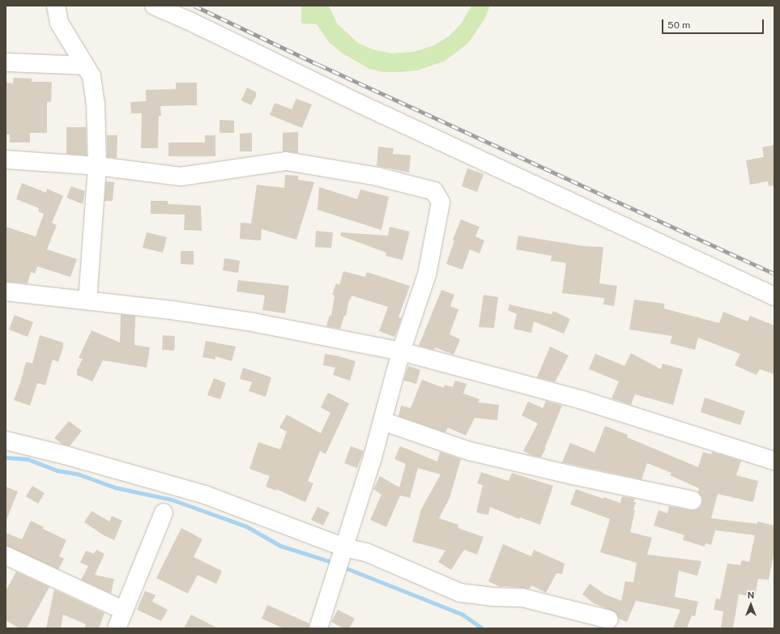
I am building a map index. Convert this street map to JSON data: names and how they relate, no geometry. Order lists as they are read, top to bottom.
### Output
{
  "scale_bar": "50 m",
  "north": "top"
}
